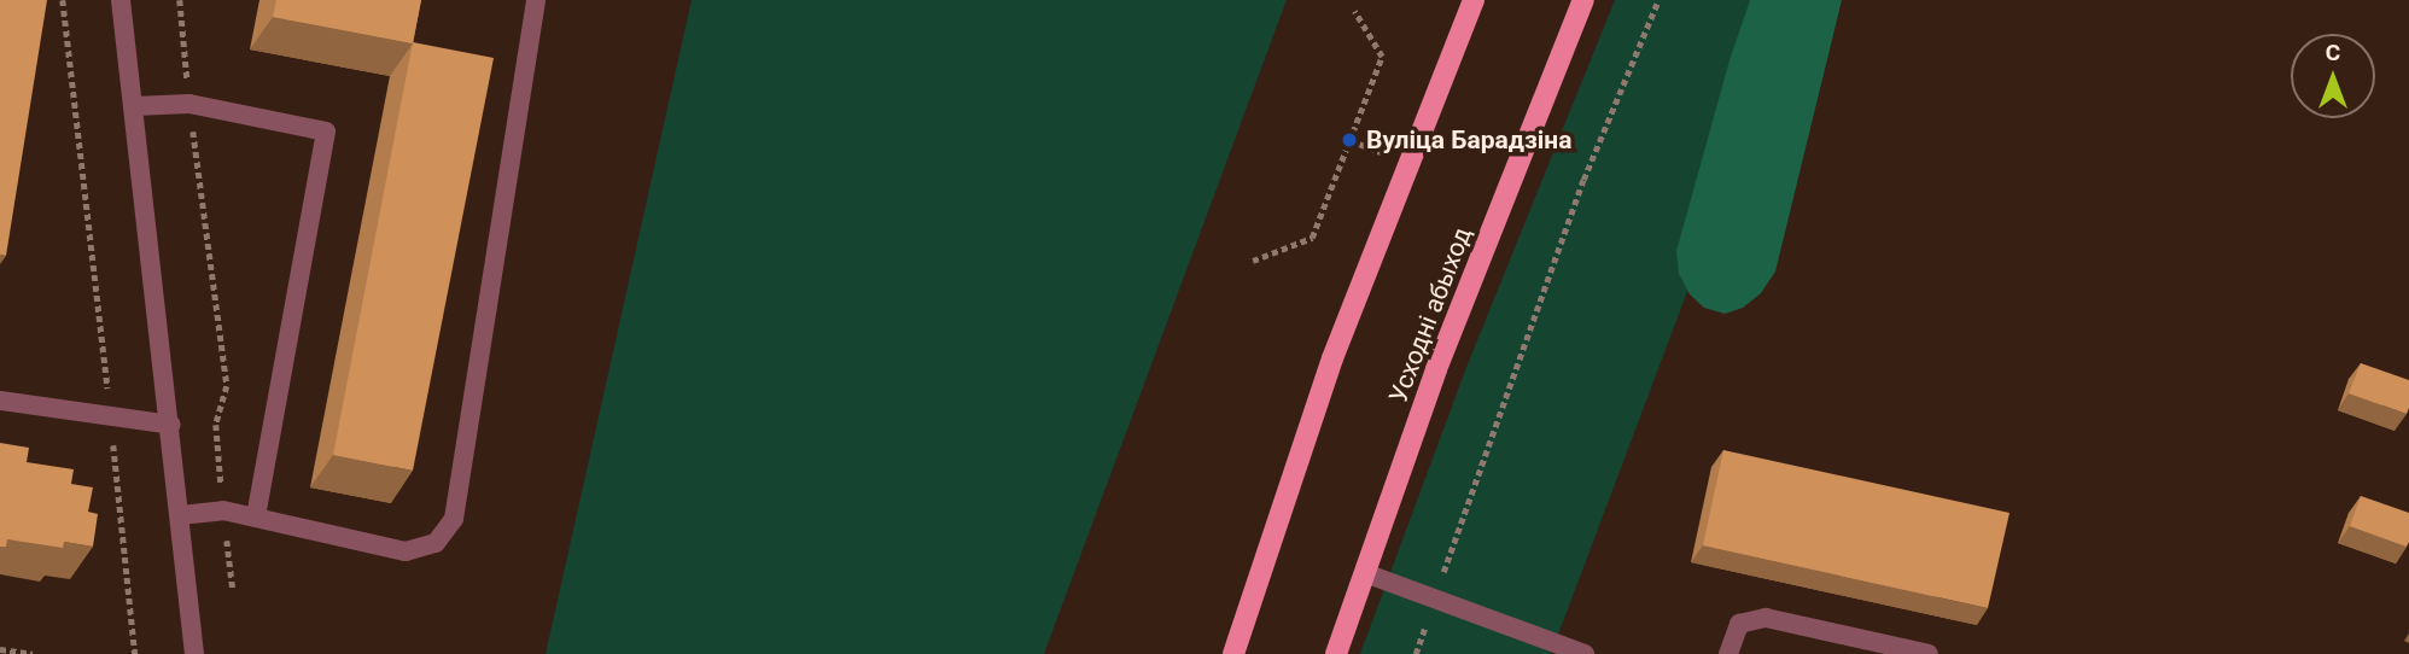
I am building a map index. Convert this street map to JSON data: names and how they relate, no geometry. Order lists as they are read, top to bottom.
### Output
{
  "streets": {
    "main road": ["Усходні абыход"]
  },
  "places": ["Вуліца Барадзіна"],
  "north": "top"
}
